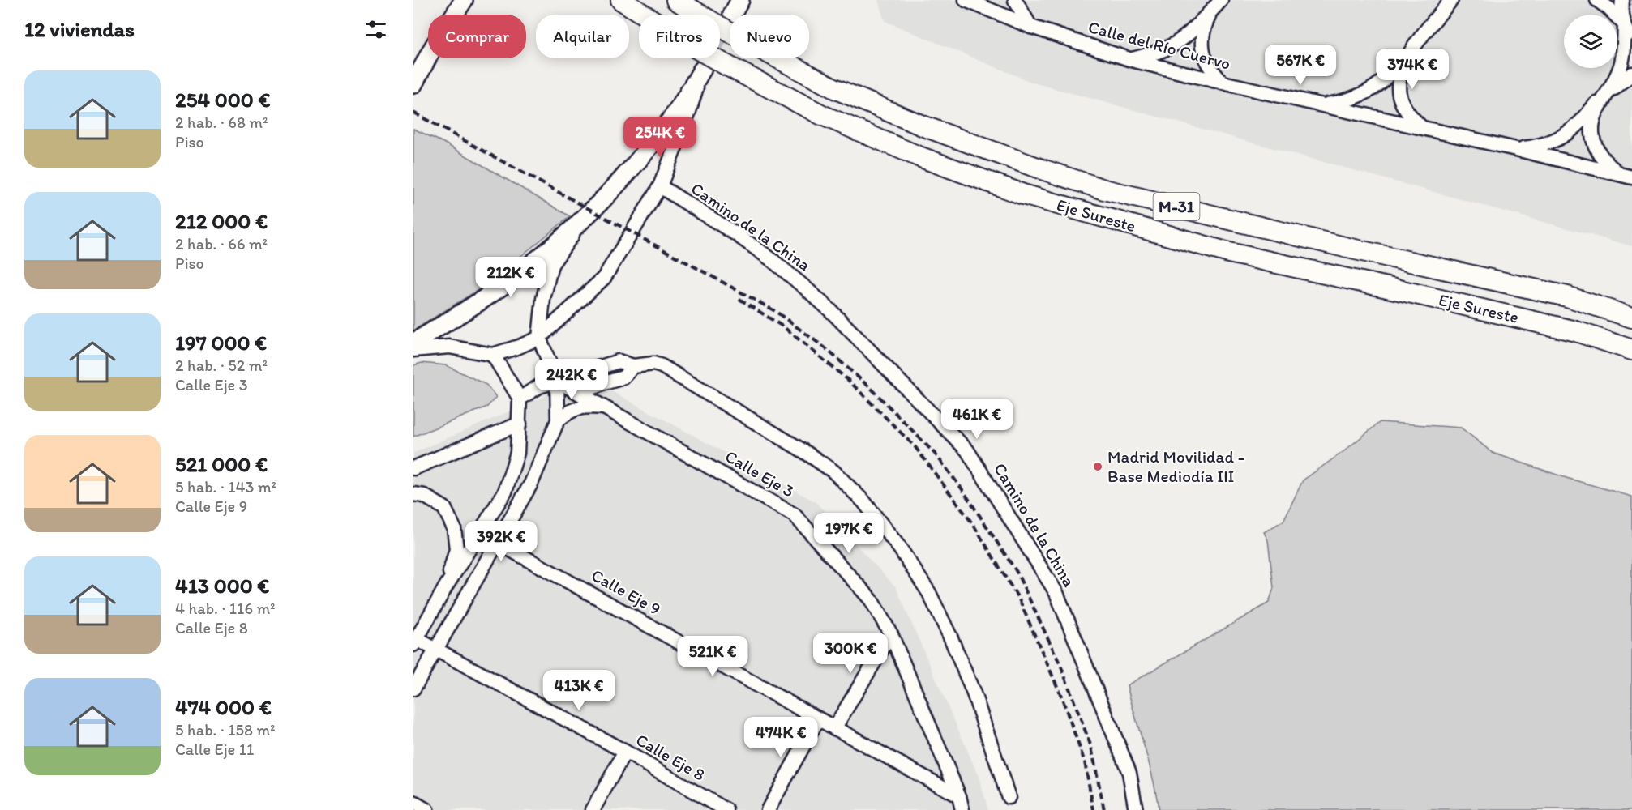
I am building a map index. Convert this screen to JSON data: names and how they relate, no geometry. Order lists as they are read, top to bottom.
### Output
{
  "streets": {
    "highway": ["M-31", "Eje Sureste"],
    "street": [
      "Calle del Río Cuervo",
      "Camino de la China",
      "Calle Eje 3",
      "Calle Eje 9",
      "Calle Eje 8"
    ]
  },
  "crossings": [
    ["Calle Eje 3", "Calle Eje 9"]
  ],
  "places": ["Madrid Movilidad - Base Mediodía III"],
  "page": {
    "heading": "12 viviendas",
    "chip": [
      "Comprar",
      "Alquilar",
      "Filtros",
      "Nuevo"
    ],
    "price": [
      "567K €",
      "374K €",
      "254K €",
      "212K €",
      "242K €",
      "461K €",
      "197K €",
      "392K €",
      "300K €",
      "521K €",
      "413K €",
      "474K €"
    ],
    "list": [
      {
        "name": "254 000 €",
        "note": "2 hab. · 68 m² · Piso"
      },
      {
        "name": "212 000 €",
        "note": "2 hab. · 66 m² · Piso"
      },
      {
        "name": "197 000 €",
        "note": "2 hab. · 52 m² · Calle Eje 3"
      },
      {
        "name": "521 000 €",
        "note": "5 hab. · 143 m² · Calle Eje 9"
      },
      {
        "name": "413 000 €",
        "note": "4 hab. · 116 m² · Calle Eje 8"
      },
      {
        "name": "474 000 €",
        "note": "5 hab. · 158 m² · Calle Eje 11"
      }
    ]
  }
}
